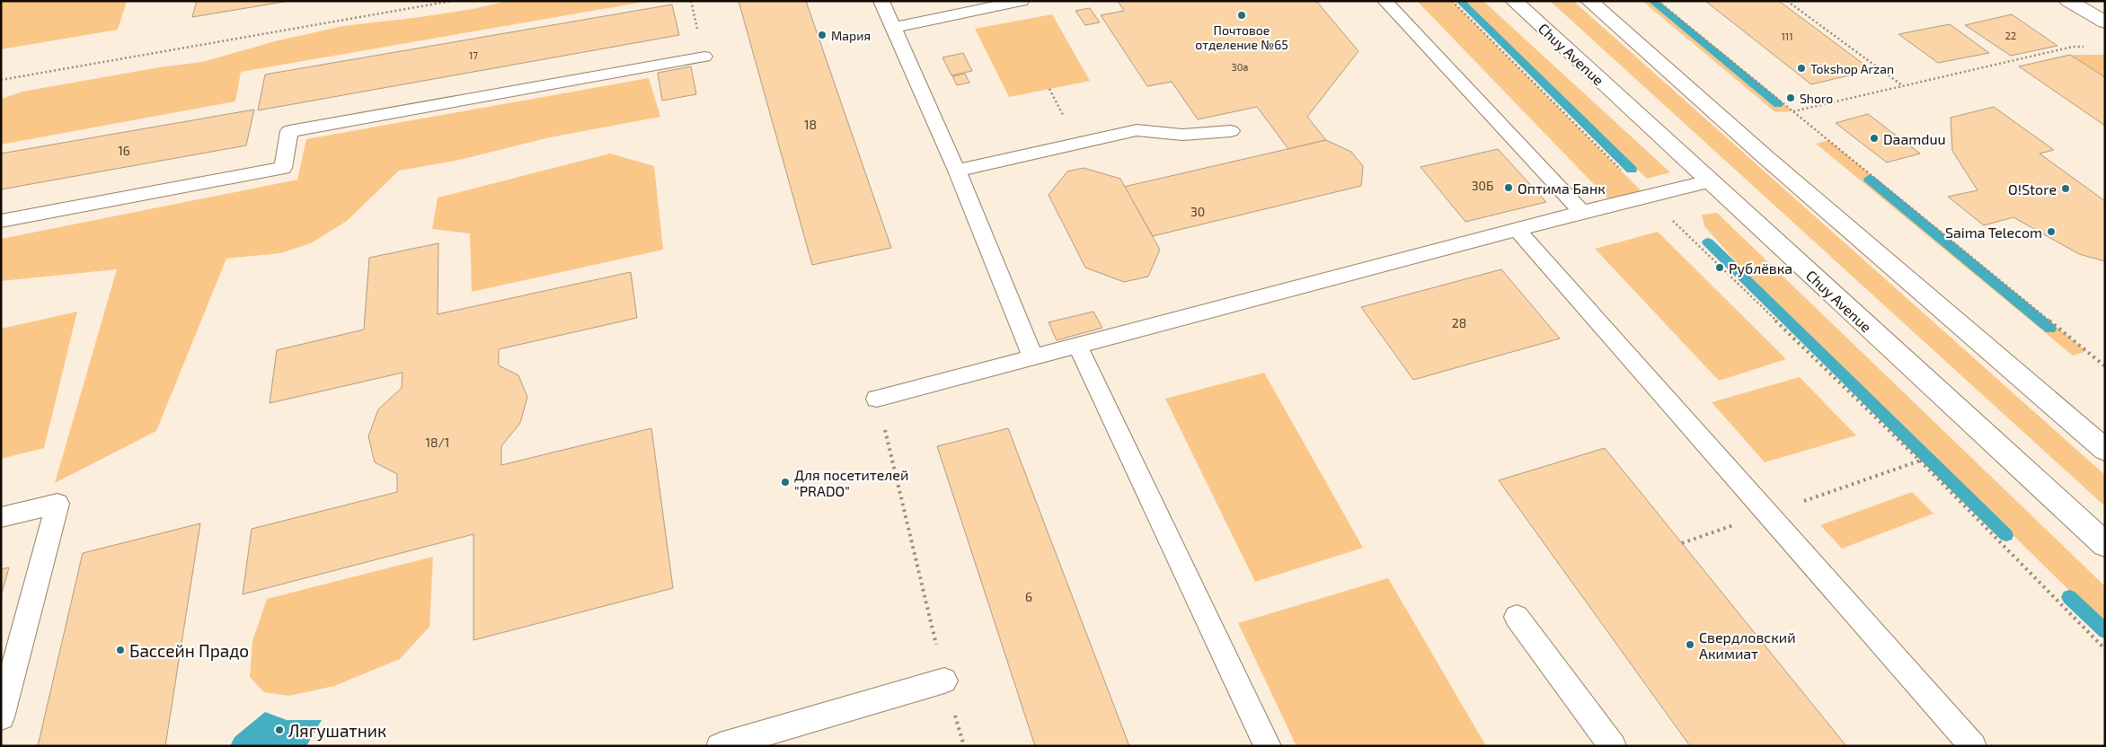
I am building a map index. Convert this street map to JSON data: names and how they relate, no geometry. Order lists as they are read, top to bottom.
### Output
{
  "streets": {
    "main road": ["Chuy Avenue"]
  },
  "places": [
    "Почтовое отделение №65",
    "Мария",
    "Tokshop Arzan",
    "Shoro",
    "Daamduu",
    "Оптима Банк",
    "O!Store",
    "Saima Telecom",
    "Рублёвка",
    "Для посетителей \"PRADO\"",
    "Свердловский Акимиат",
    "Бассейн Прадо",
    "Лягушатник"
  ],
  "house_numbers": [
    "22",
    "111",
    "17",
    "30а",
    "18",
    "16",
    "30Б",
    "30",
    "28",
    "18/1",
    "6"
  ]
}
